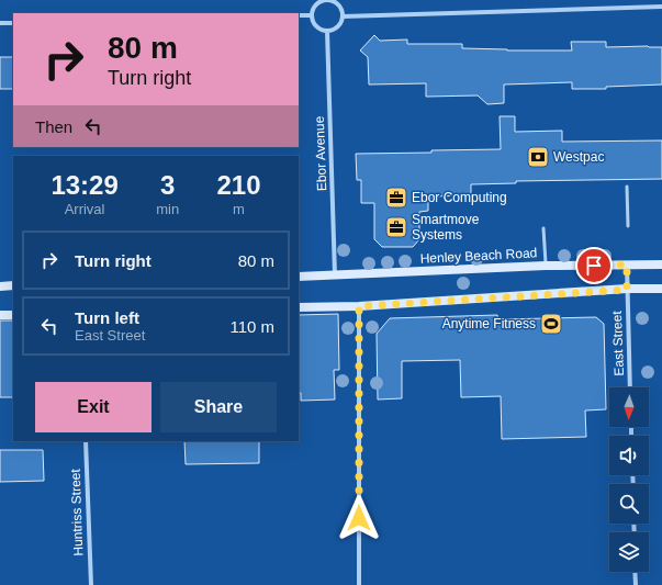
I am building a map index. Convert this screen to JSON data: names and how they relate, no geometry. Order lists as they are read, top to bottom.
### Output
{
  "streets": {
    "main road": ["Henley Beach Road"],
    "street": ["Ebor Avenue", "East Street", "Huntriss Street"]
  },
  "crossings": [
    ["Ebor Avenue", "Henley Beach Road"],
    ["Henley Beach Road", "East Street"]
  ],
  "places": {
    "bank": ["Westpac"],
    "office": ["Ebor Computing", "Smartmove Systems"],
    "sports": ["Anytime Fitness"]
  },
  "north": "bottom",
  "page": {
    "turn": ["80 m", "Turn right"],
    "then": "Then",
    "eta": [
      "13:29",
      "Arrival",
      "3",
      "min",
      "210",
      "m"
    ],
    "list": [
      {
        "name": "Turn right",
        "value": "80 m"
      },
      {
        "name": "Turn left",
        "note": "East Street",
        "value": "110 m"
      }
    ],
    "buttons": ["Exit", "Share"]
  }
}
